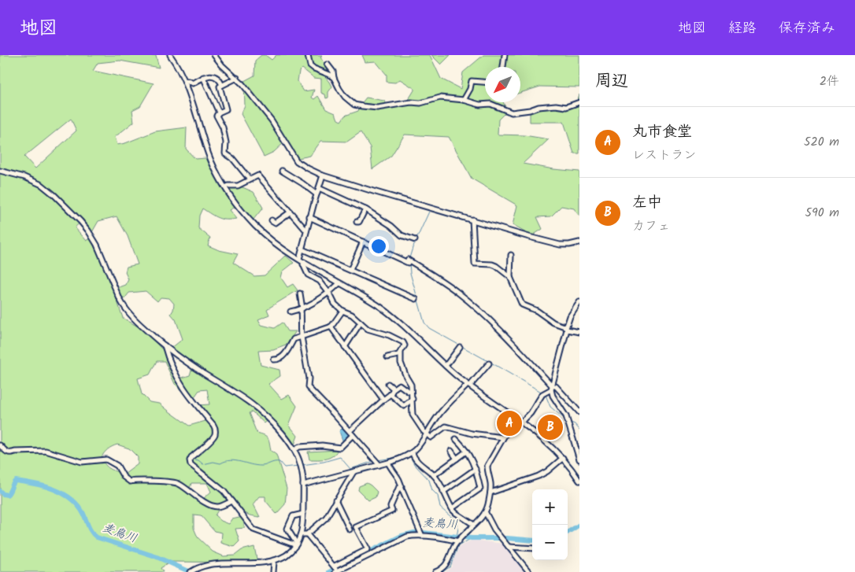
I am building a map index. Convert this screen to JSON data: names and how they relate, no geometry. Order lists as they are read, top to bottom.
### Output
{
  "water": ["麦鳥川"],
  "north": "bottom left",
  "page": {
    "header": "地図",
    "nav": ["地図", "経路", "保存済み"],
    "heading": ["周辺", "2件"],
    "list": [
      {
        "mark": "A",
        "name": "丸市食堂",
        "note": "レストラン",
        "value": "520 m"
      },
      {
        "mark": "B",
        "name": "左中",
        "note": "カフェ",
        "value": "590 m"
      }
    ],
    "pins": ["A", "B"],
    "map_buttons": ["+", "−"]
  }
}
